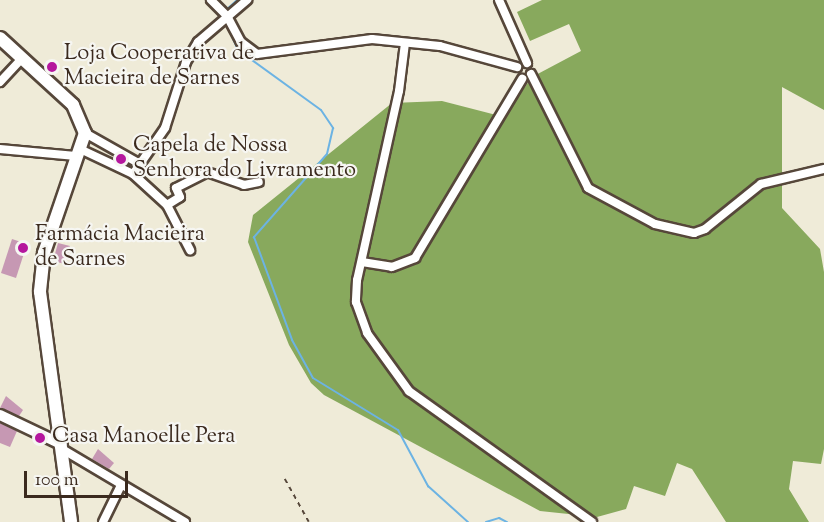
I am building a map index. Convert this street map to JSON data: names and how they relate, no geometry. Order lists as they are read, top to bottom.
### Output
{
  "places": [
    "Loja Cooperativa de Macieira de Sarnes",
    "Capela de Nossa Senhora do Livramento",
    "Farmácia Macieira de Sarnes",
    "Casa Manoelle Pera"
  ],
  "scale_bar": "100 m"
}
